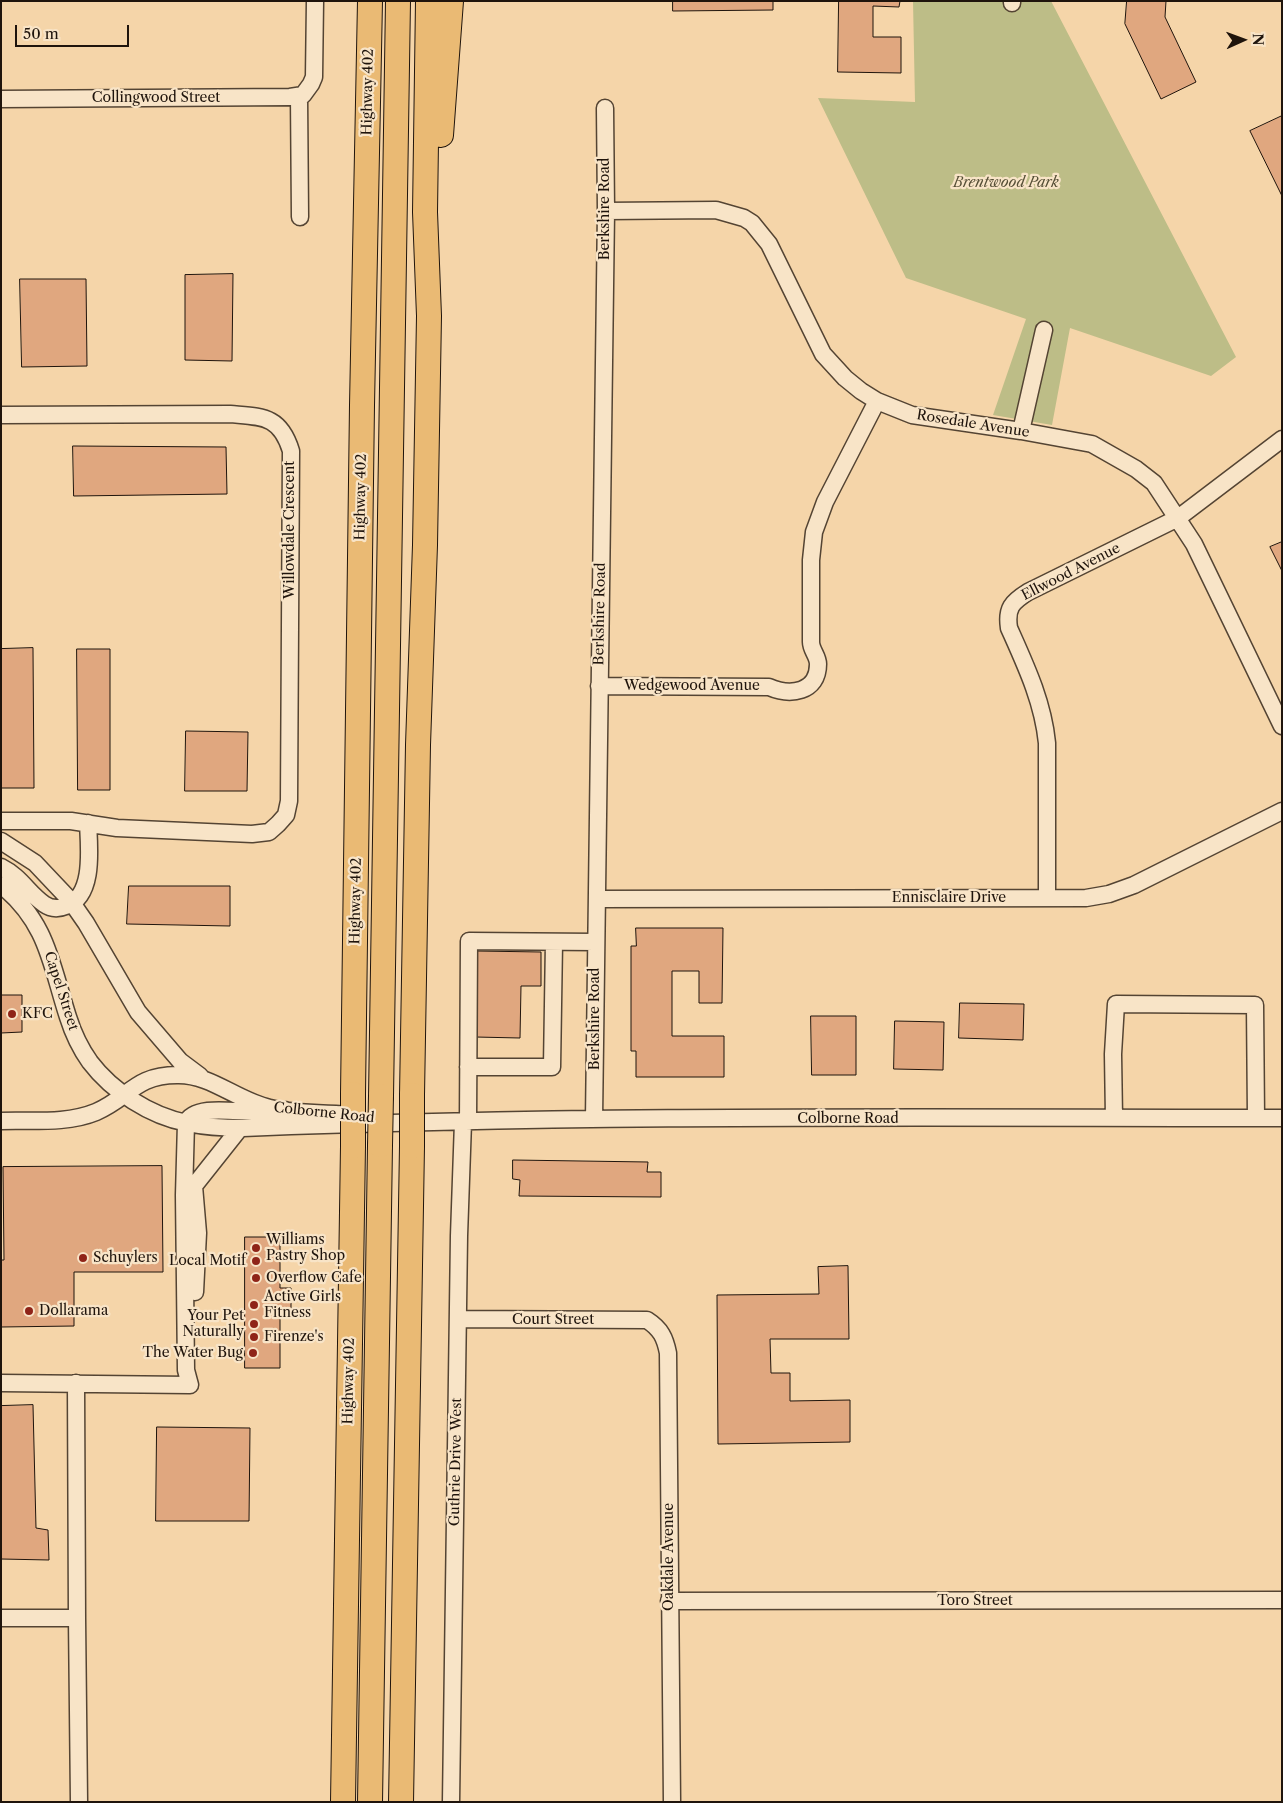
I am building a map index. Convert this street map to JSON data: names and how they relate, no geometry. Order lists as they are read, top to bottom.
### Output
{
  "streets": {
    "highway": ["Highway 402"],
    "street": [
      "Collingwood Street",
      "Berkshire Road",
      "Rosedale Avenue",
      "Willowdale Crescent",
      "Ellwood Avenue",
      "Wedgewood Avenue",
      "Ennisclaire Drive",
      "Capel Street",
      "Colborne Road",
      "Court Street",
      "Guthrie Drive West",
      "Oakdale Avenue",
      "Toro Street"
    ]
  },
  "crossings": [
    ["Berkshire Road", "Rosedale Avenue"],
    ["Berkshire Road", "Wedgewood Avenue"],
    ["Berkshire Road", "Ennisclaire Drive"],
    ["Berkshire Road", "Colborne Road"],
    ["Rosedale Avenue", "Ellwood Avenue"],
    ["Rosedale Avenue", "Wedgewood Avenue"],
    ["Ellwood Avenue", "Ennisclaire Drive"],
    ["Capel Street", "Colborne Road"],
    ["Colborne Road", "Guthrie Drive West"],
    ["Court Street", "Guthrie Drive West"],
    ["Court Street", "Oakdale Avenue"],
    ["Oakdale Avenue", "Toro Street"]
  ],
  "parks": ["Brentwood Park"],
  "places": [
    "KFC",
    "Williams Pastry Shop",
    "Schuylers",
    "Local Motif",
    "Overflow Cafe",
    "Active Girls Fitness",
    "Dollarama",
    "Your Pet Naturally",
    "Firenze's",
    "The Water Bug"
  ],
  "scale_bar": "50 m",
  "north": "right"
}
